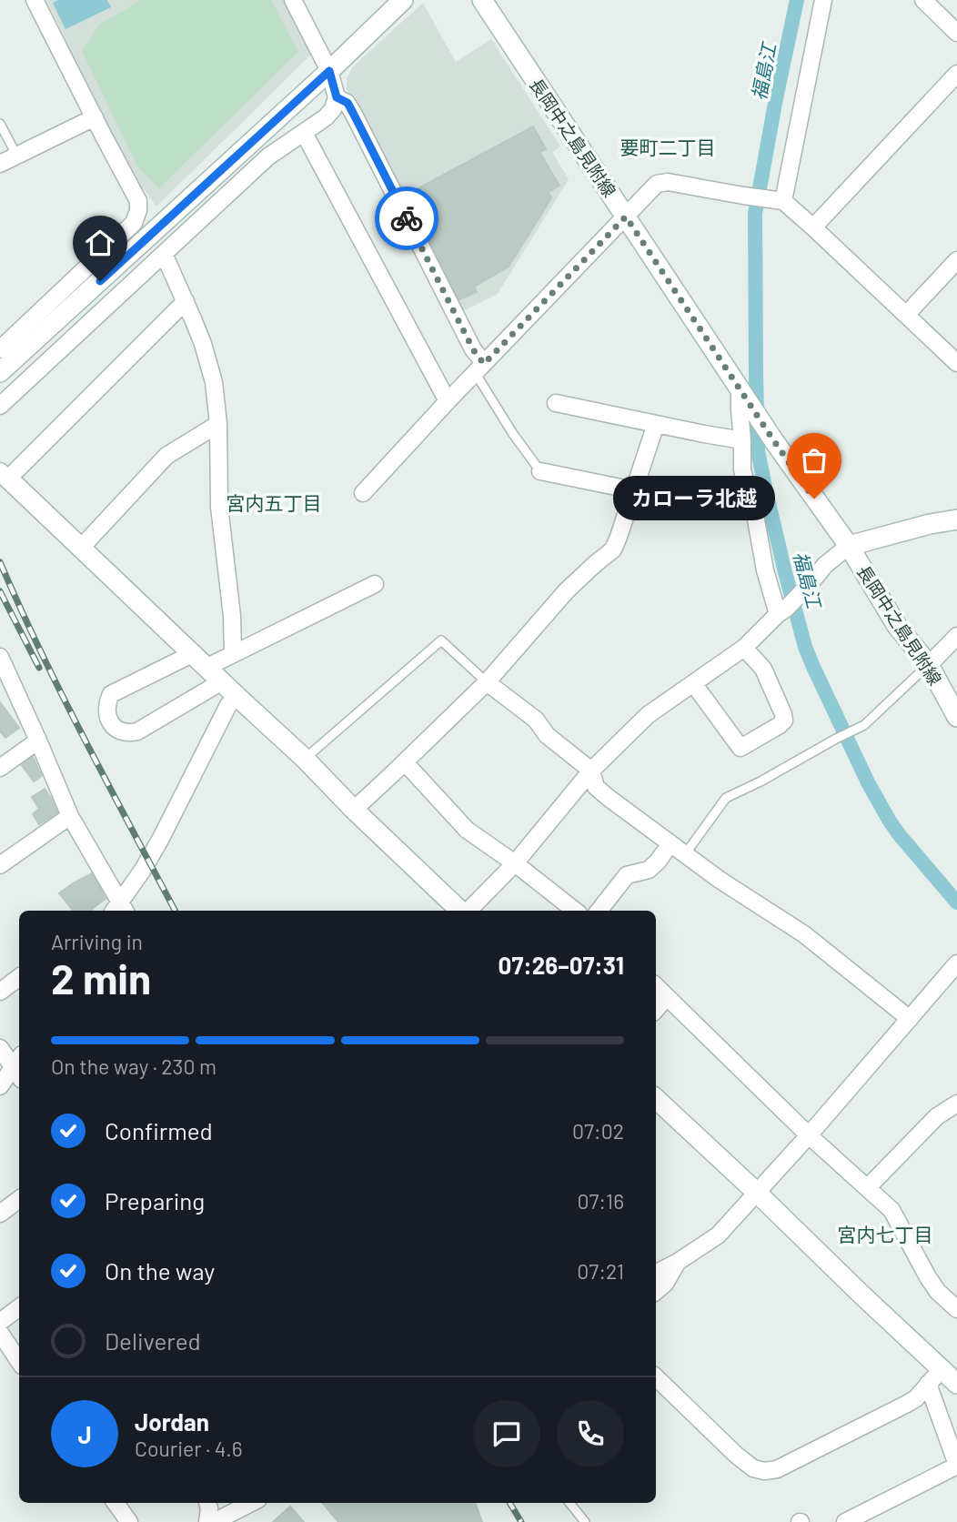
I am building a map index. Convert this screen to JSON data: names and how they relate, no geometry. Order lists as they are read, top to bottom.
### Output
{
  "streets": {
    "main road": ["長岡中之島見附線"]
  },
  "districts": ["要町二丁目", "宮内五丁目", "宮内七丁目"],
  "water": ["福島江"],
  "places": ["カローラ北越"],
  "page": {
    "bubble": "カローラ北越",
    "heading": ["2 min", "Arriving in", "07:26–07:31"],
    "panel": ["Jordan", "Courier · 4.6"],
    "bar": "On the way · 230 m",
    "list": [
      ["Confirmed", "07:02"],
      ["Preparing", "07:16"],
      ["On the way", "07:21"],
      "Delivered"
    ],
    "round": "J"
  }
}
